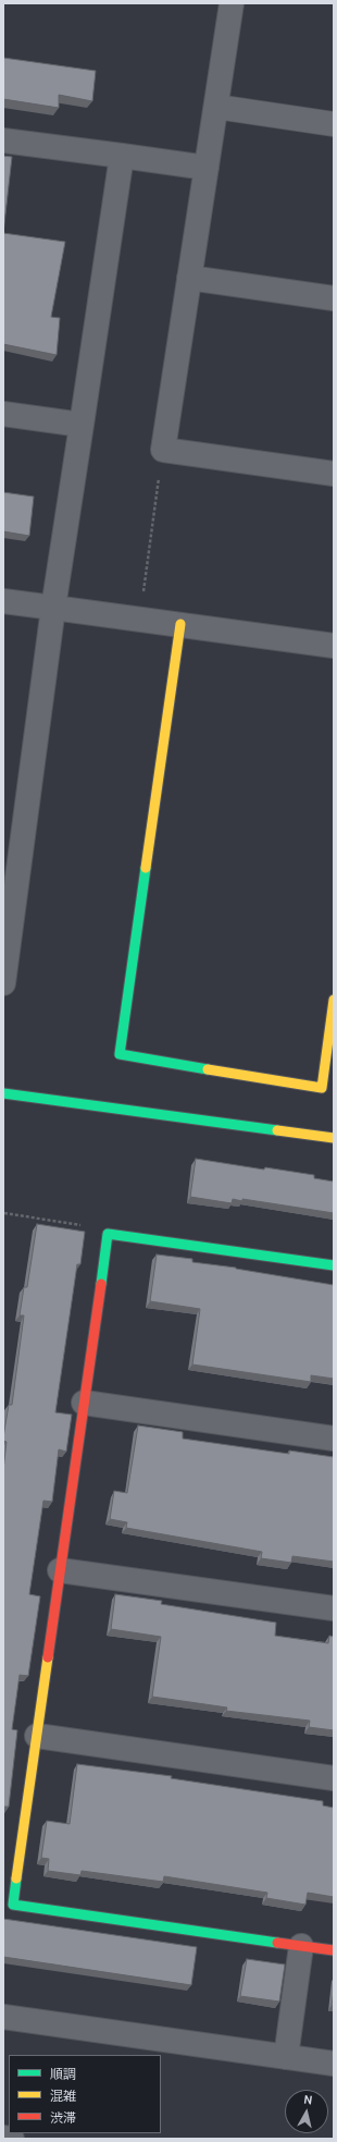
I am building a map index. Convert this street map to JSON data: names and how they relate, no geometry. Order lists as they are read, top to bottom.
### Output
{
  "legend": ["順調", "混雑", "渋滞"],
  "north": "top"
}
